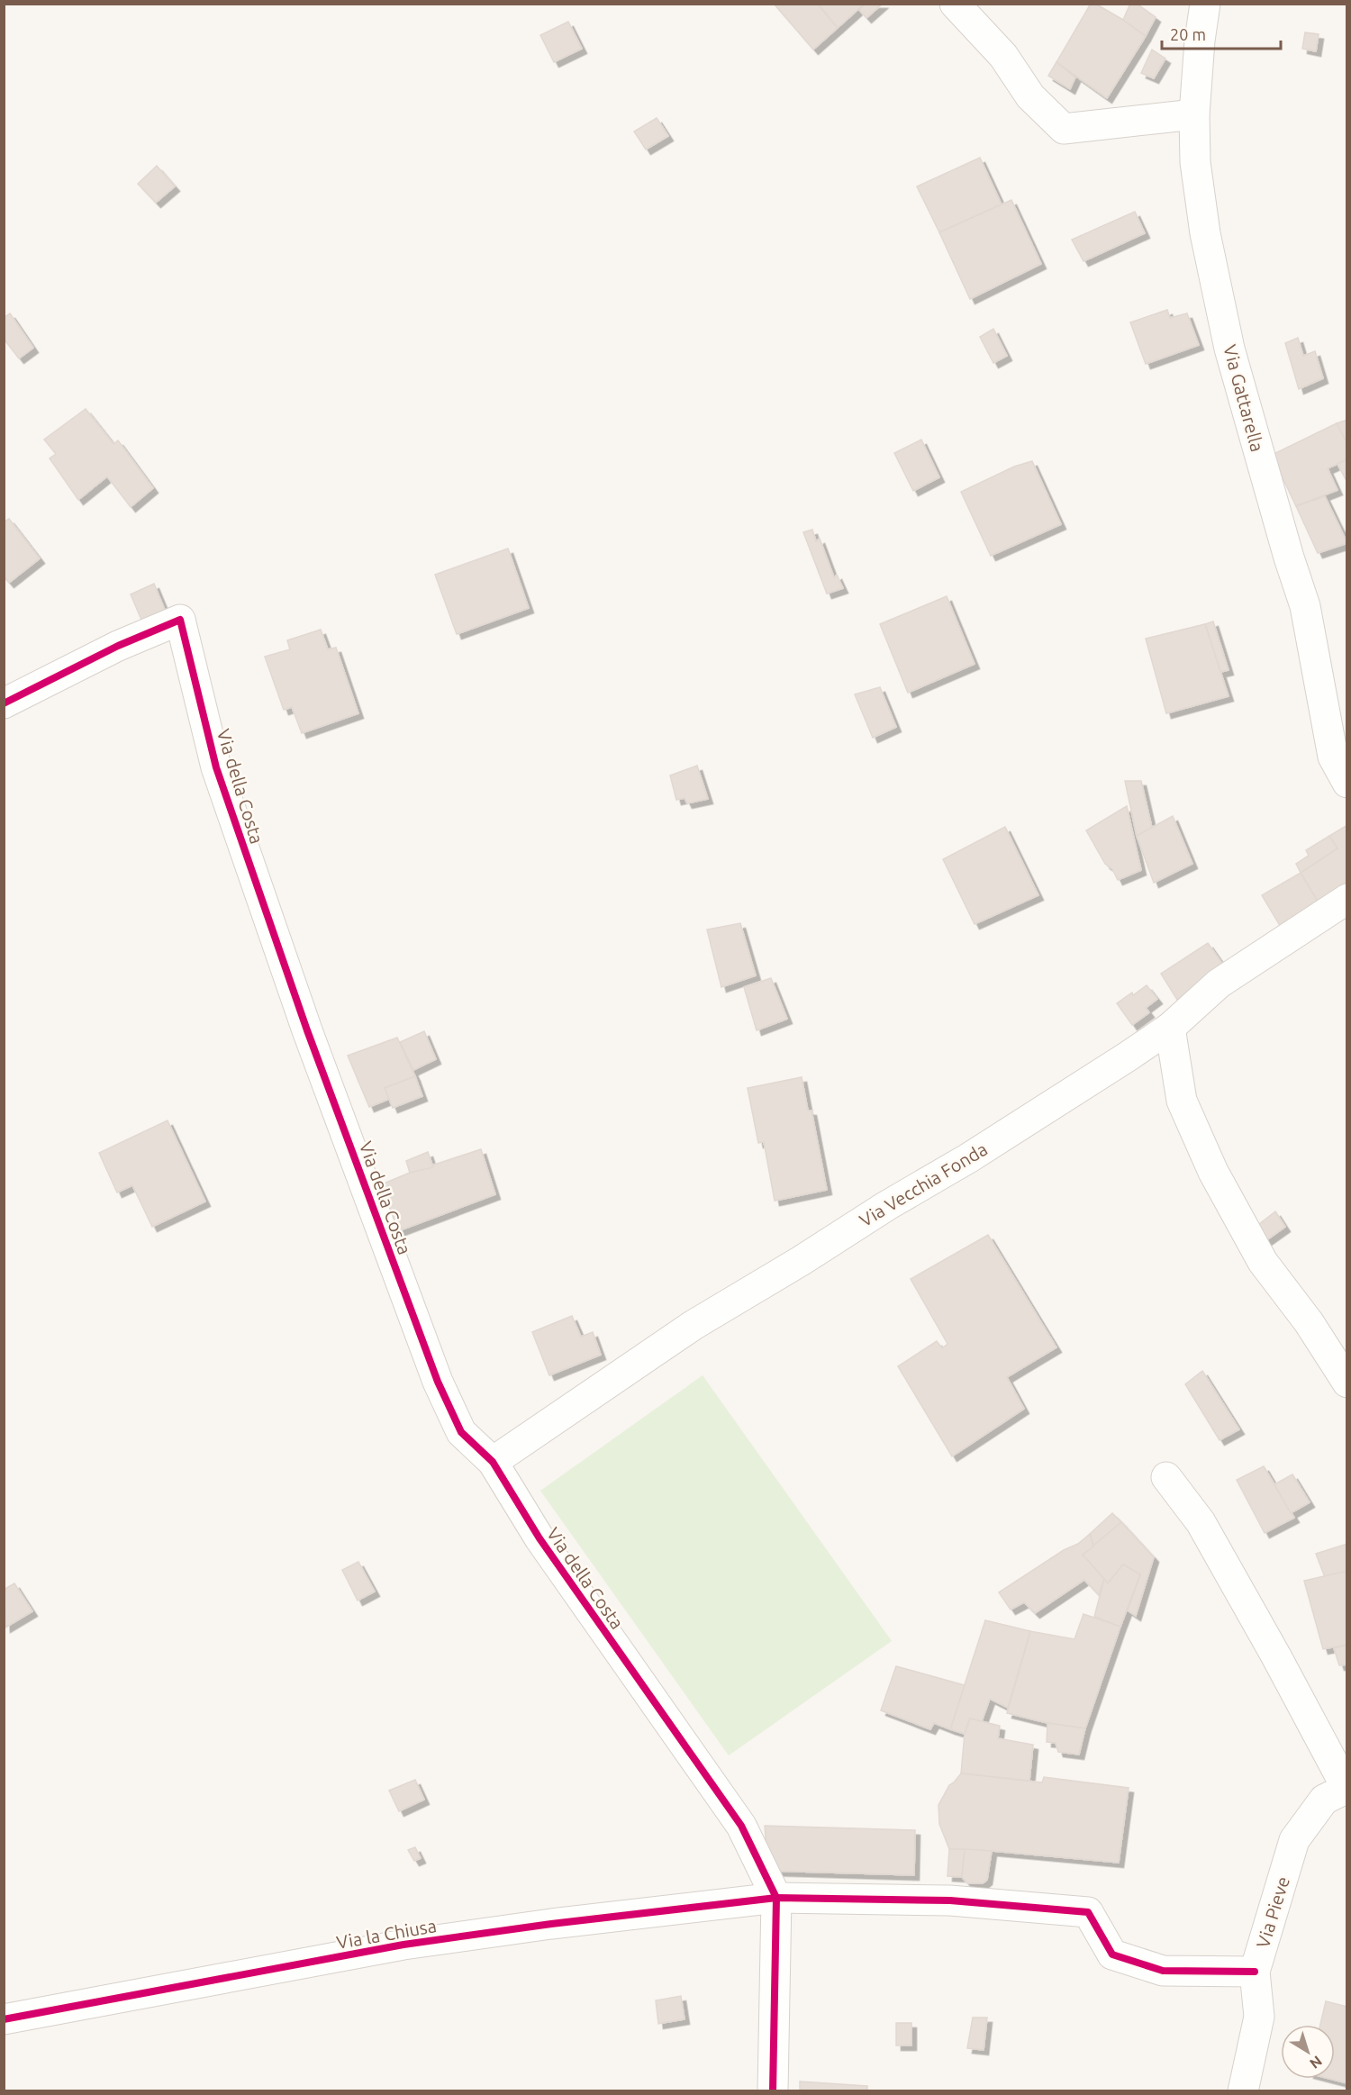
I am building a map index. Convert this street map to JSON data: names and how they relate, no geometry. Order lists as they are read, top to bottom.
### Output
{
  "streets": {
    "street": [
      "Via Gattarella",
      "Via della Costa",
      "Via Vecchia Fonda",
      "Via Pieve",
      "Via la Chiusa"
    ]
  },
  "crossings": [
    ["Via della Costa", "Via Vecchia Fonda"],
    ["Via della Costa", "Via la Chiusa"],
    ["Via Pieve", "Via la Chiusa"]
  ],
  "scale_bar": "20 m",
  "north": "bottom right"
}
